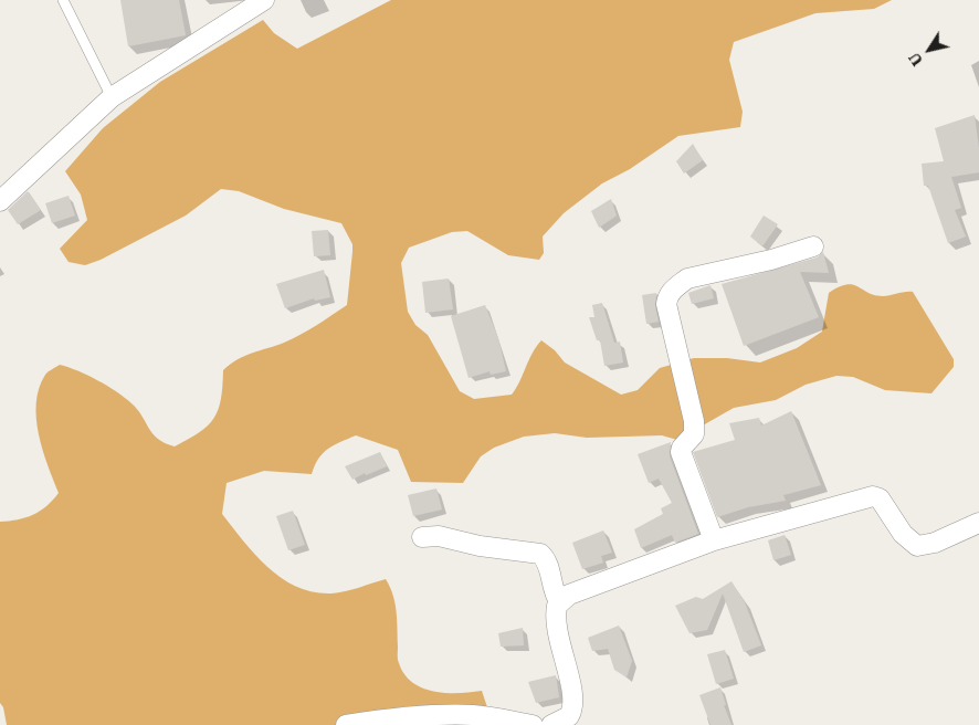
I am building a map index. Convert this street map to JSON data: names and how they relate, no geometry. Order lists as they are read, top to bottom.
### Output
{
  "north": "bottom left"
}
